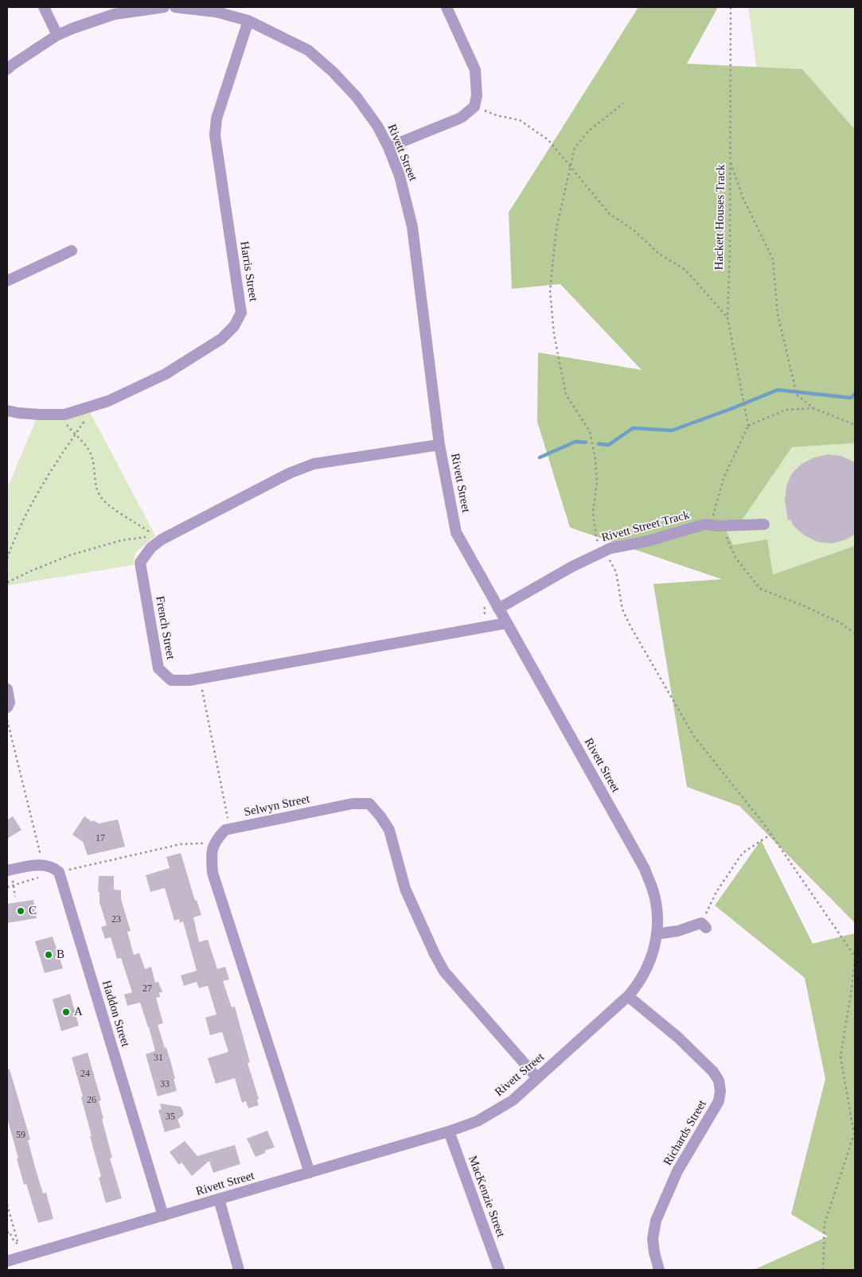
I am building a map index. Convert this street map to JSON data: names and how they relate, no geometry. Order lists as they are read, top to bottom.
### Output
{
  "streets": {
    "street": [
      "Rivett Street",
      "Harris Street",
      "Rivett Street Track",
      "French Street",
      "Selwyn Street",
      "Haddon Street",
      "Richards Street",
      "MacKenzie Street"
    ],
    "path": ["Hackett Houses Track"]
  },
  "crossings": [
    ["Rivett Street", "Harris Street"],
    ["Rivett Street", "Rivett Street Track"],
    ["Rivett Street", "French Street"],
    ["Rivett Street", "Selwyn Street"],
    ["Rivett Street", "Haddon Street"],
    ["Rivett Street", "Richards Street"],
    ["Rivett Street", "MacKenzie Street"]
  ],
  "places": ["C", "B", "A"],
  "house_numbers": [
    "17",
    "23",
    "27",
    "31",
    "24",
    "33",
    "26",
    "35",
    "59"
  ]
}
